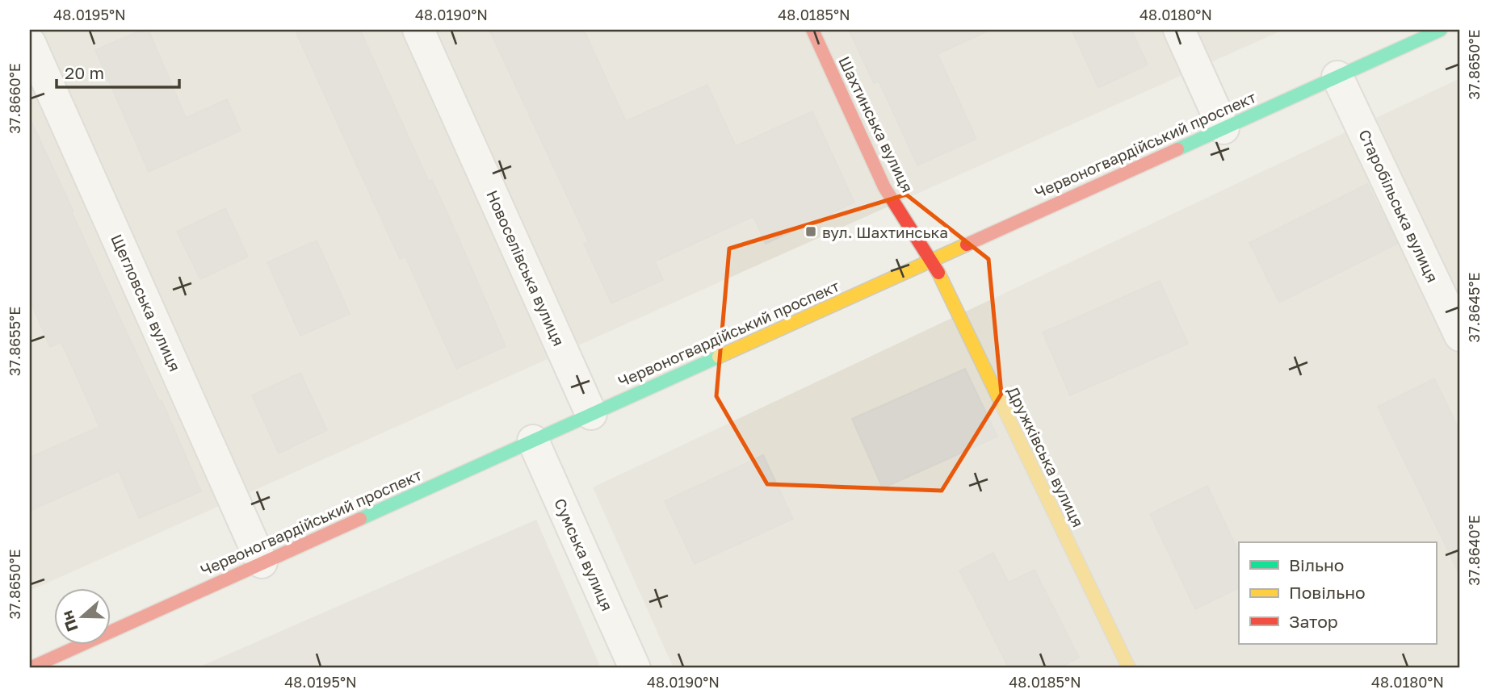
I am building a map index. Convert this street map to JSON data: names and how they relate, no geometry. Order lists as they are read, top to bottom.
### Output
{
  "streets": {
    "main road": ["Шахтинська вулиця", "Червоногвардійський проспект", "Дружківська вулиця"],
    "street": [
      "Старобільська вулиця",
      "Новоселівська вулиця",
      "Щегловська вулиця",
      "Сумська вулиця"
    ]
  },
  "crossings": [
    ["Шахтинська вулиця", "Червоногвардійський проспект"],
    ["Шахтинська вулиця", "Дружківська вулиця"],
    ["Червоногвардійський проспект", "Старобільська вулиця"],
    ["Червоногвардійський проспект", "Новоселівська вулиця"],
    ["Червоногвардійський проспект", "Щегловська вулиця"],
    ["Червоногвардійський проспект", "Дружківська вулиця"],
    ["Червоногвардійський проспект", "Сумська вулиця"]
  ],
  "places": {
    "transit": ["вул. Шахтинська"]
  },
  "legend": ["Вільно", "Повільно", "Затор"],
  "scale_bar": "20 m",
  "north": "left",
  "coordinates": [
    "48.0195°N",
    "48.0190°N",
    "48.0185°N",
    "48.0180°N",
    "37.8650°E",
    "37.8660°E",
    "37.8645°E",
    "37.8655°E",
    "37.8640°E"
  ]
}
